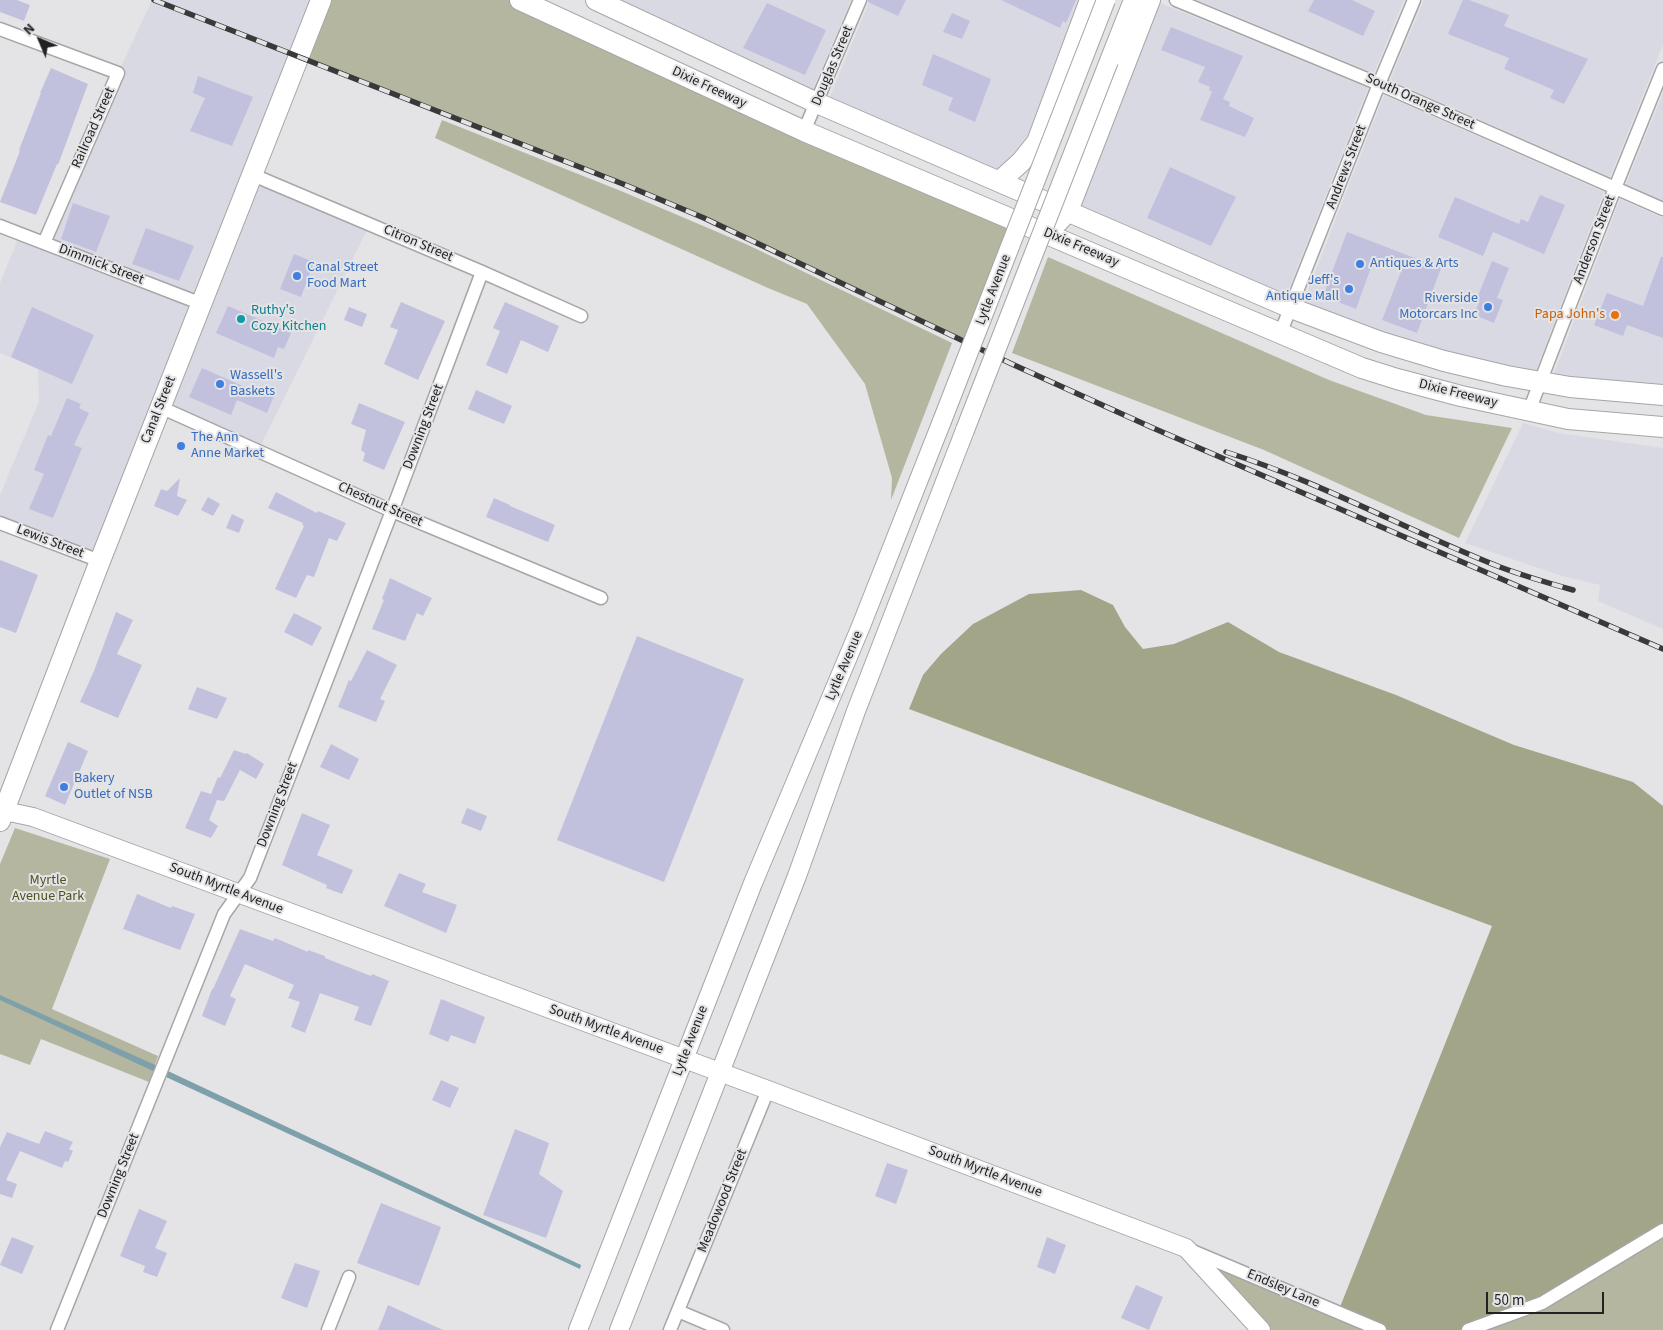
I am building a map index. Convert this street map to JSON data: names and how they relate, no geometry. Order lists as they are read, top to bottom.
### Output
{
  "streets": {
    "main road": [
      "Dixie Freeway",
      "Lytle Avenue",
      "Canal Street",
      "South Myrtle Avenue"
    ],
    "street": [
      "Douglas Street",
      "South Orange Street",
      "Railroad Street",
      "Andrews Street",
      "Anderson Street",
      "Citron Street",
      "Dimmick Street",
      "Downing Street",
      "Chestnut Street",
      "Lewis Street",
      "Meadowood Street",
      "Endsley Lane"
    ]
  },
  "crossings": [
    ["Douglas Street", "Dixie Freeway"],
    ["Dixie Freeway", "Andrews Street"],
    ["Dixie Freeway", "Anderson Street"],
    ["South Orange Street", "Andrews Street"],
    ["South Orange Street", "Anderson Street"],
    ["Railroad Street", "Dimmick Street"],
    ["Citron Street", "Canal Street"],
    ["Citron Street", "Downing Street"],
    ["Dimmick Street", "Canal Street"],
    ["Lytle Avenue", "South Myrtle Avenue"],
    ["Canal Street", "Chestnut Street"],
    ["Canal Street", "Lewis Street"],
    ["Canal Street", "South Myrtle Avenue"],
    ["Downing Street", "Chestnut Street"],
    ["Downing Street", "South Myrtle Avenue"],
    ["South Myrtle Avenue", "Meadowood Street"],
    ["South Myrtle Avenue", "Endsley Lane"]
  ],
  "parks": ["Myrtle Avenue Park"],
  "places": [
    "Antiques & Arts",
    "Canal Street Food Mart",
    "Jeff's Antique Mall",
    "Riverside Motorcars Inc",
    "Papa John's",
    "Ruthy's Cozy Kitchen",
    "Wassell's Baskets",
    "The Ann Anne Market",
    "Bakery Outlet of NSB"
  ],
  "scale_bar": "50 m",
  "north": "top left"
}
